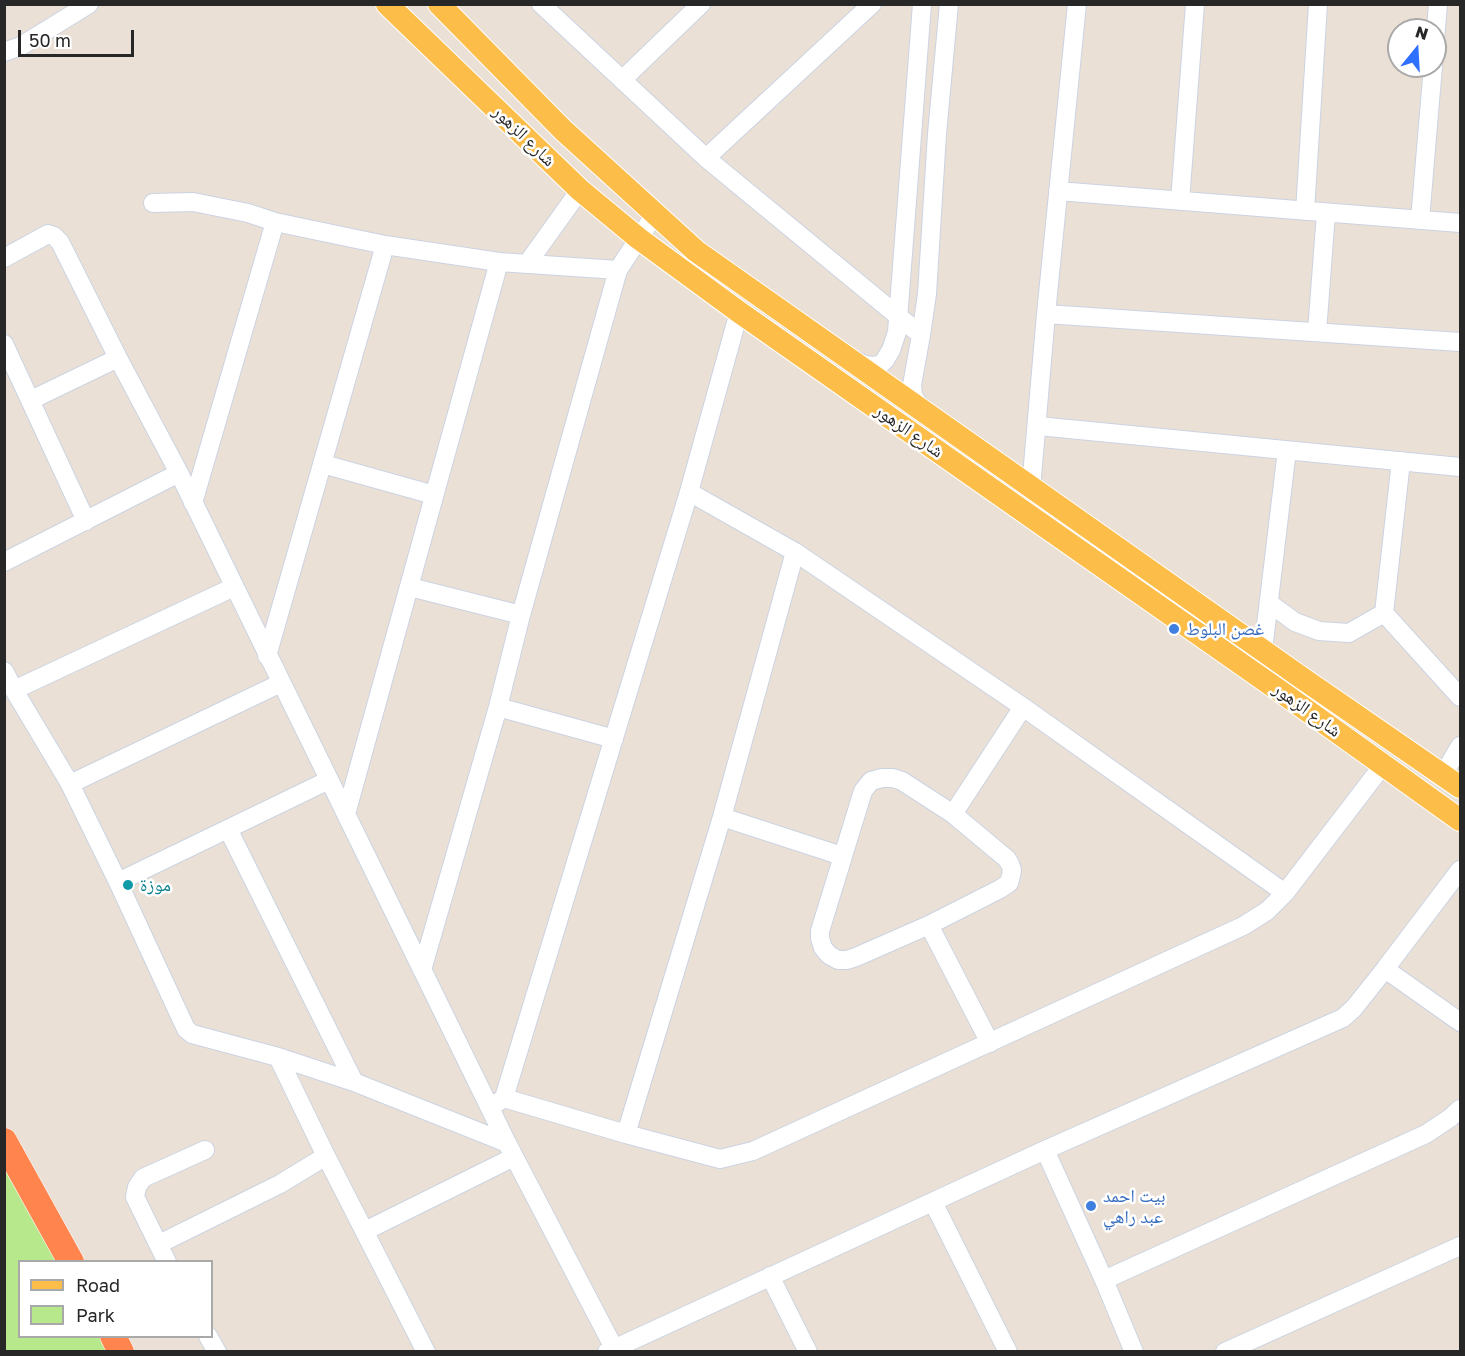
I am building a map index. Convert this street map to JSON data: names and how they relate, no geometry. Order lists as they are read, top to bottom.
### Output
{
  "streets": {
    "main road": ["شارع الزهور"]
  },
  "places": ["غصن البلوط", "موزة", "بيت احمد عبد راهي"],
  "legend": ["Road", "Park"],
  "scale_bar": "50 m",
  "north": "top"
}
